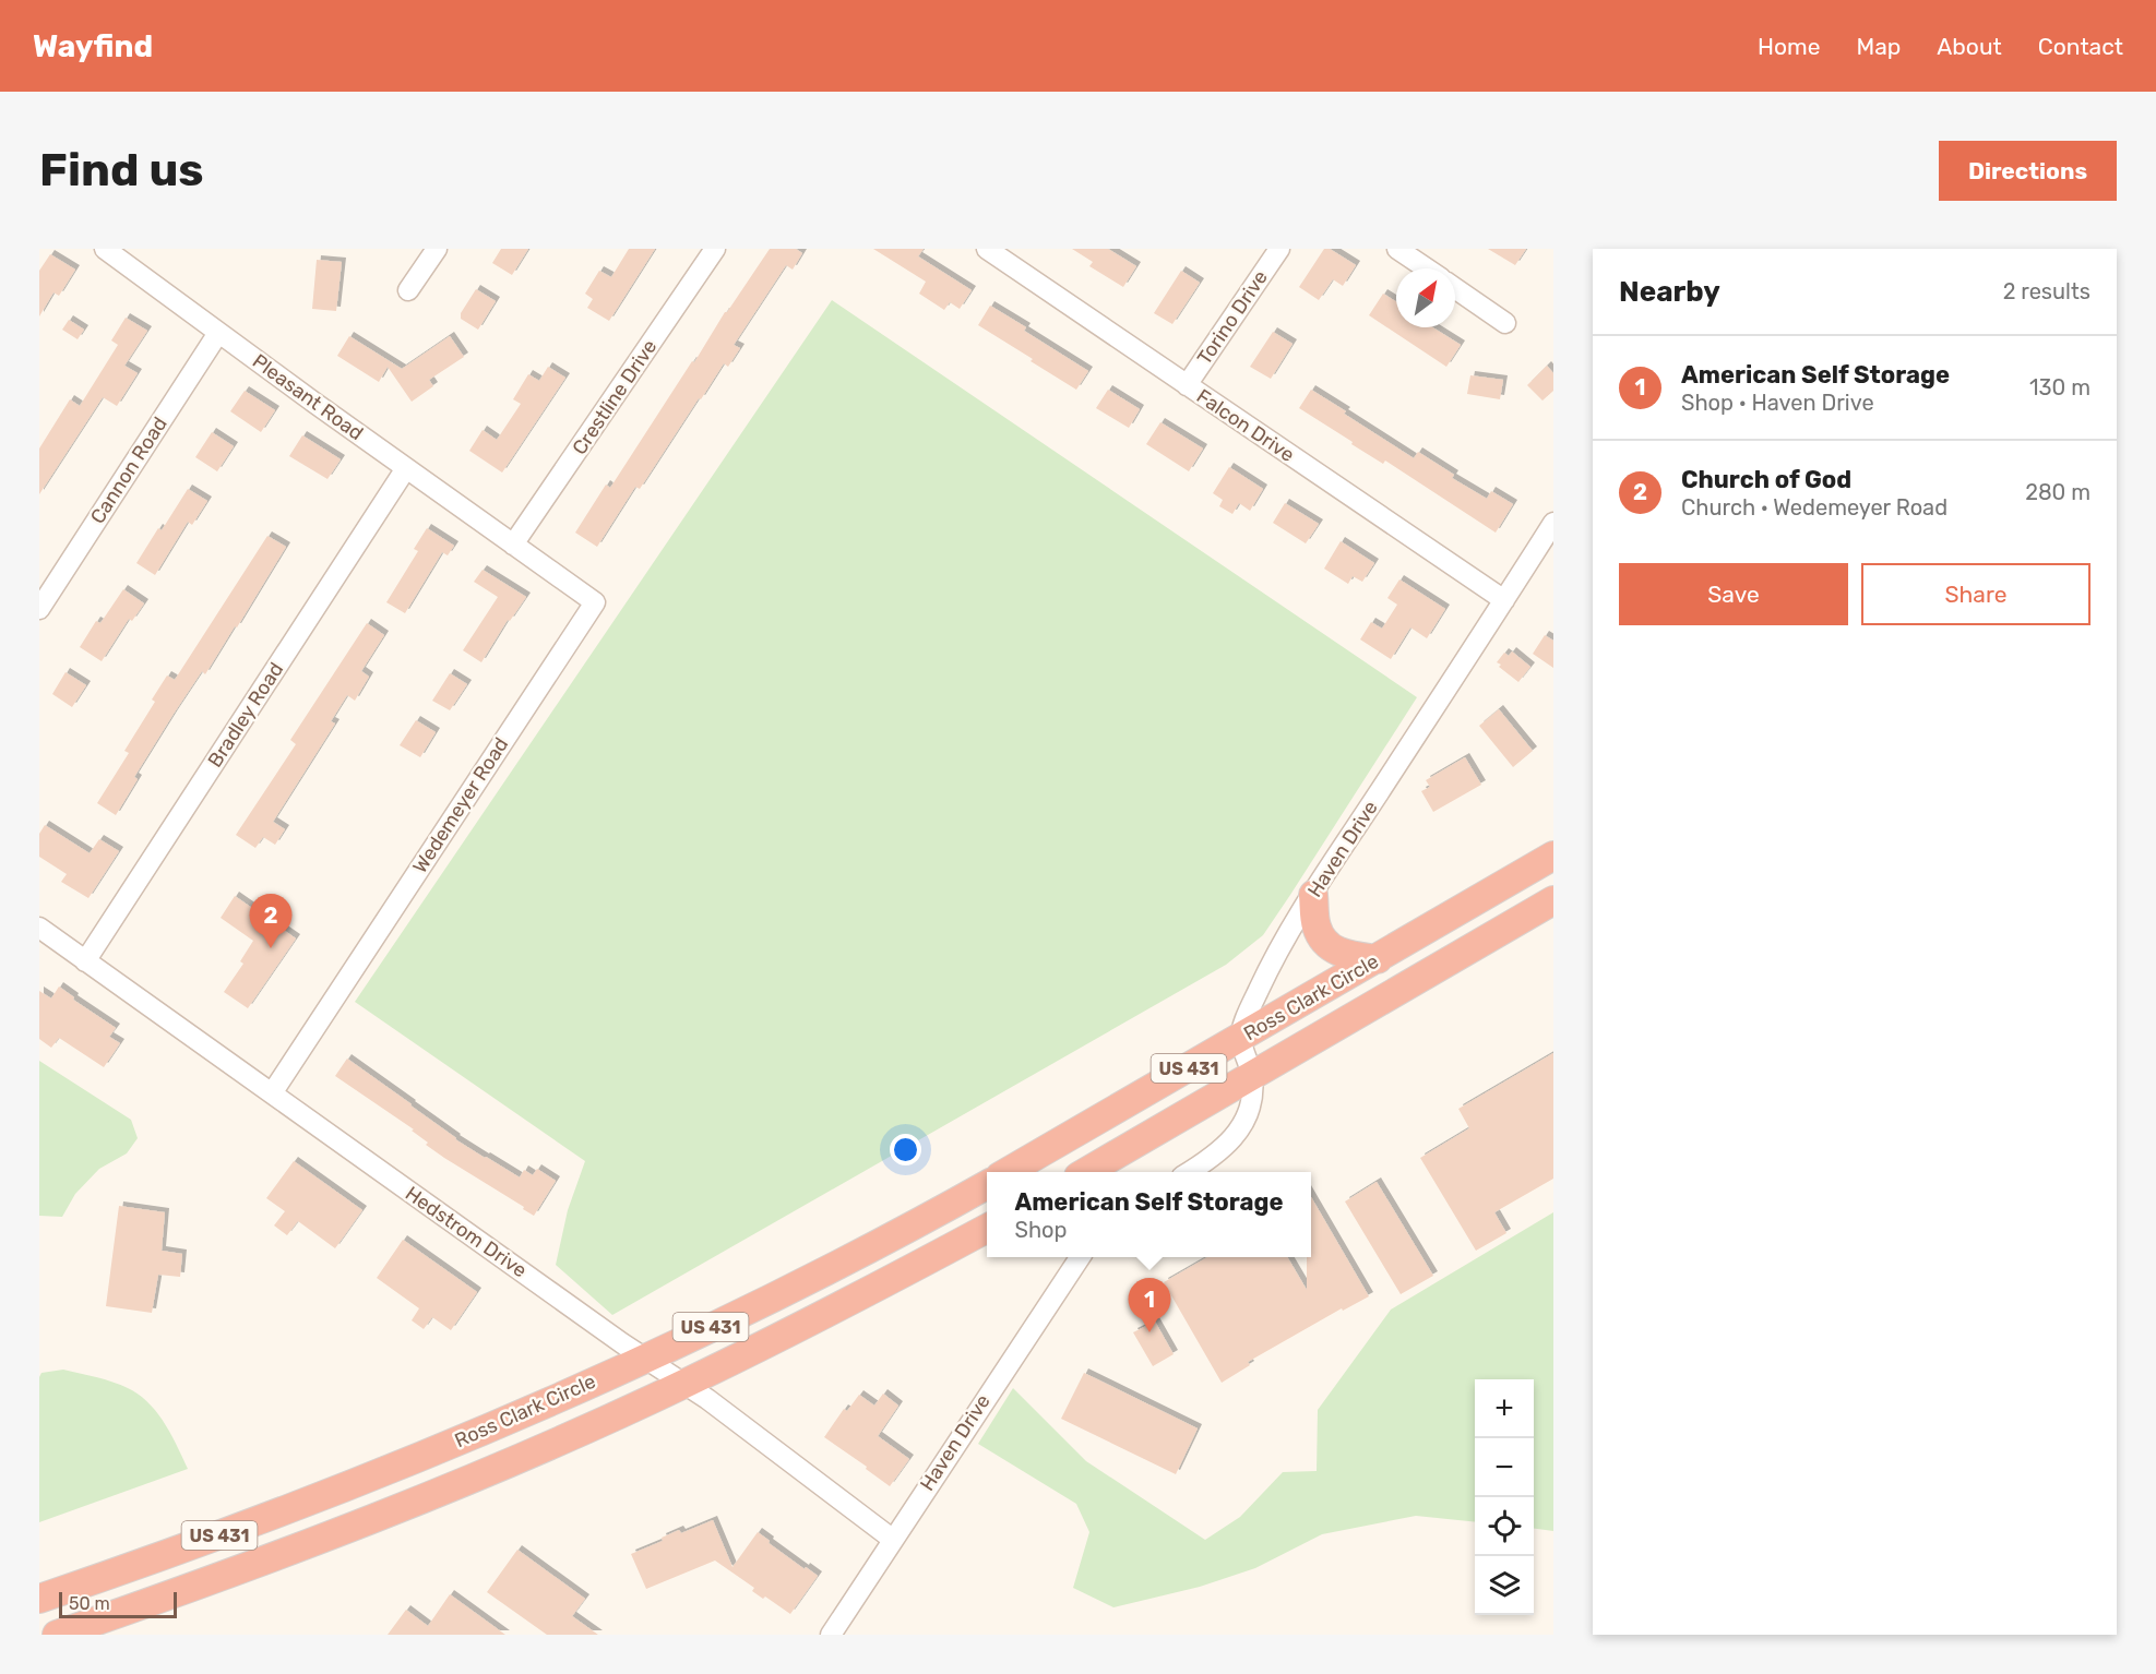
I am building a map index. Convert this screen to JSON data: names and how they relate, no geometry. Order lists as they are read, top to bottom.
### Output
{
  "streets": {
    "highway": ["Ross Clark Circle", "US 431"],
    "street": [
      "Torino Drive",
      "Pleasant Road",
      "Crestline Drive",
      "Falcon Drive",
      "Cannon Road",
      "Bradley Road",
      "Wedemeyer Road",
      "Haven Drive",
      "Hedstrom Drive"
    ]
  },
  "crossings": [
    ["Torino Drive", "Falcon Drive"],
    ["Pleasant Road", "Crestline Drive"],
    ["Pleasant Road", "Cannon Road"],
    ["Pleasant Road", "Bradley Road"],
    ["Pleasant Road", "Wedemeyer Road"],
    ["Crestline Drive", "Wedemeyer Road"],
    ["Falcon Drive", "Haven Drive"],
    ["Bradley Road", "Hedstrom Drive"],
    ["Wedemeyer Road", "Hedstrom Drive"],
    ["Haven Drive", "Ross Clark Circle"],
    ["Haven Drive", "Hedstrom Drive"],
    ["Ross Clark Circle", "Hedstrom Drive"]
  ],
  "scale_bar": "50 m",
  "north": "top right",
  "page": {
    "header": "Wayfind",
    "nav": [
      "Home",
      "Map",
      "About",
      "Contact"
    ],
    "buttons": [
      "Directions",
      ["Save", "Share"]
    ],
    "title": "Find us",
    "heading": ["Nearby", "2 results"],
    "list": [
      {
        "mark": "1",
        "name": "American Self Storage",
        "note": "Shop · Haven Drive",
        "value": "130 m"
      },
      {
        "mark": "2",
        "name": "Church of God",
        "note": "Church · Wedemeyer Road",
        "value": "280 m"
      }
    ],
    "pins": ["2", "1"],
    "popup": ["American Self Storage", "Shop"],
    "map_buttons": ["+", "−"],
    "scale": "50 m"
  }
}
